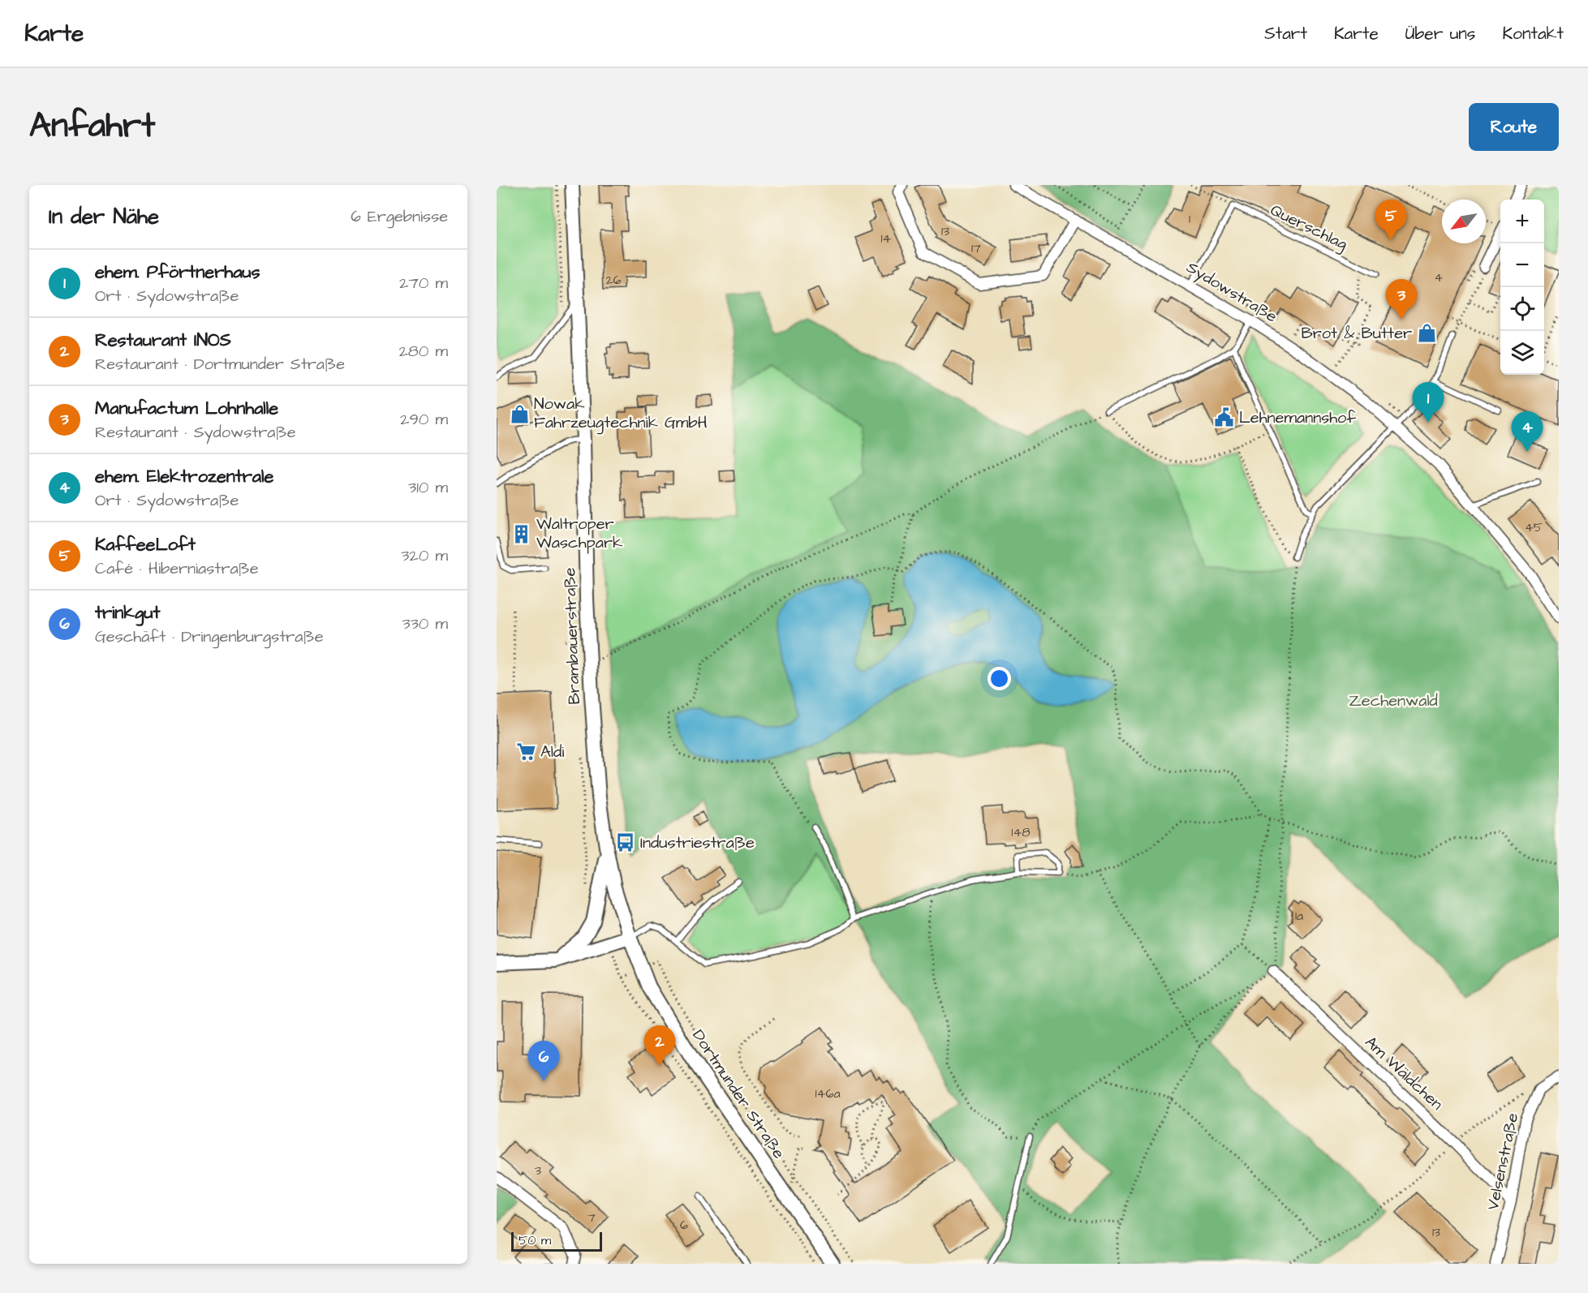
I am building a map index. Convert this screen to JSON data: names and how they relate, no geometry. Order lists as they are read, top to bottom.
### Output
{
  "streets": {
    "main road": ["Brambauerstraße", "Dortmunder Straße"],
    "street": ["Sydowstraße", "Am Wäldchen", "Velsenstraße"],
    "lane": ["Querschlag"]
  },
  "crossings": [
    ["Brambauerstraße", "Dortmunder Straße"],
    ["Am Wäldchen", "Velsenstraße"]
  ],
  "parks": ["Zechenwald"],
  "places": {
    "shop": ["Brot & Butter", "Nowak Fahrzeugtechnik GmbH"],
    "public building": ["Lehnemannshof"],
    "building": ["Waltroper Waschpark"],
    "supermarket": ["Aldi"],
    "bus stop": ["Industriestraße"]
  },
  "house_numbers": [
    "1",
    "13",
    "14",
    "17",
    "4",
    "26",
    "45",
    "148",
    "1a",
    "146a",
    "3",
    "7",
    "6",
    "13"
  ],
  "scale_bar": "50 m",
  "north": "bottom left",
  "page": {
    "header": "Karte",
    "nav": [
      "Start",
      "Karte",
      "Über uns",
      "Kontakt"
    ],
    "title": "Anfahrt",
    "buttons": "Route",
    "heading": ["In der Nähe", "6 Ergebnisse"],
    "map_buttons": ["+", "−"],
    "pins": [
      "5",
      "3",
      "1",
      "4",
      "2",
      "6"
    ],
    "list": [
      {
        "mark": "1",
        "name": "ehem. Pförtnerhaus",
        "note": "Ort · Sydowstraße",
        "value": "270 m"
      },
      {
        "mark": "2",
        "name": "Restaurant INOS",
        "note": "Restaurant · Dortmunder Straße",
        "value": "280 m"
      },
      {
        "mark": "3",
        "name": "Manufactum Lohnhalle",
        "note": "Restaurant · Sydowstraße",
        "value": "290 m"
      },
      {
        "mark": "4",
        "name": "ehem. Elektrozentrale",
        "note": "Ort · Sydowstraße",
        "value": "310 m"
      },
      {
        "mark": "5",
        "name": "KaffeeLoft",
        "note": "Café · Hiberniastraße",
        "value": "320 m"
      },
      {
        "mark": "6",
        "name": "trinkgut",
        "note": "Geschäft · Dringenburgstraße",
        "value": "330 m"
      }
    ],
    "scale": "50 m"
  }
}
